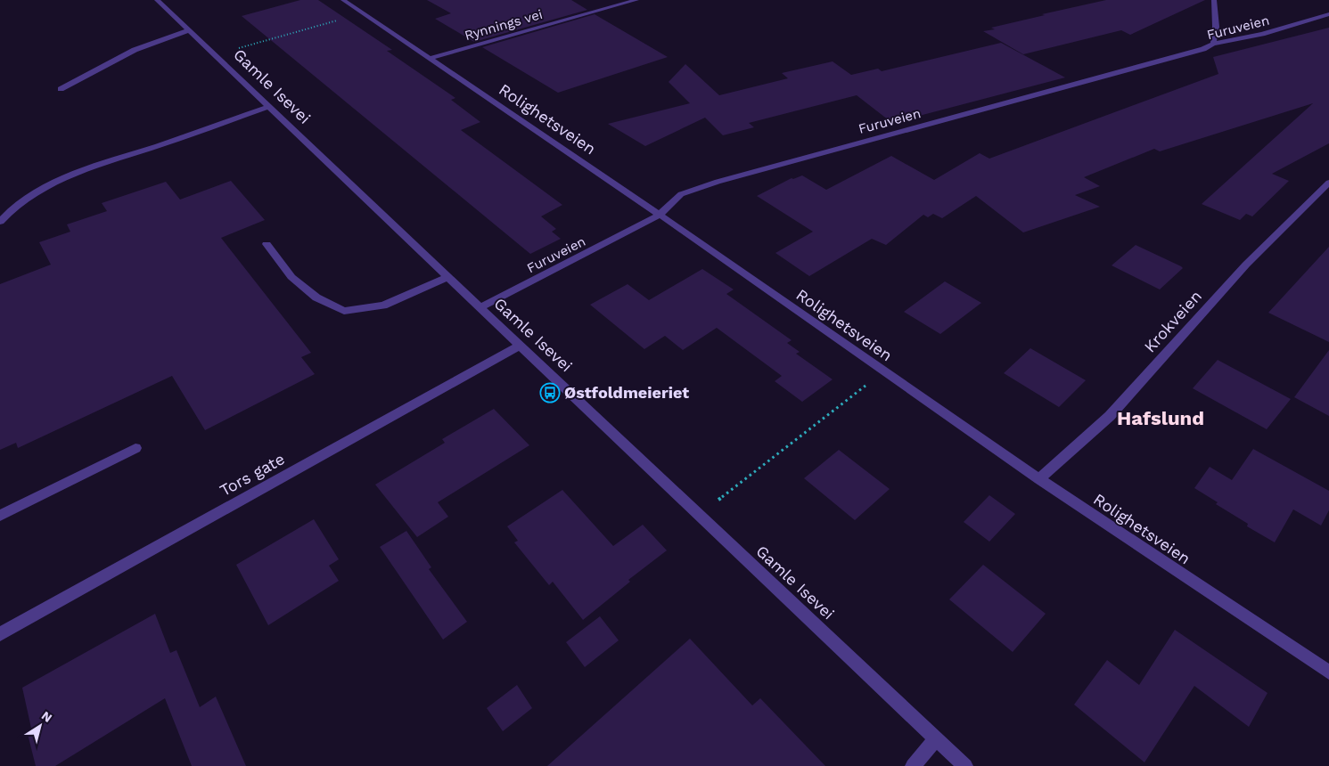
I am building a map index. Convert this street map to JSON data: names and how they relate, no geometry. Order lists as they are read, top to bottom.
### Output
{
  "streets": {
    "street": [
      "Rynnings vei",
      "Furuveien",
      "Gamle Isevei",
      "Rolighetsveien",
      "Krokveien",
      "Tors gate"
    ]
  },
  "crossings": [
    ["Rynnings vei", "Rolighetsveien"],
    ["Furuveien", "Gamle Isevei"],
    ["Furuveien", "Rolighetsveien"],
    ["Gamle Isevei", "Tors gate"],
    ["Rolighetsveien", "Krokveien"]
  ],
  "districts": ["Hafslund"],
  "places": {
    "bus stop": ["Østfoldmeieriet"]
  },
  "north": "top right"
}
